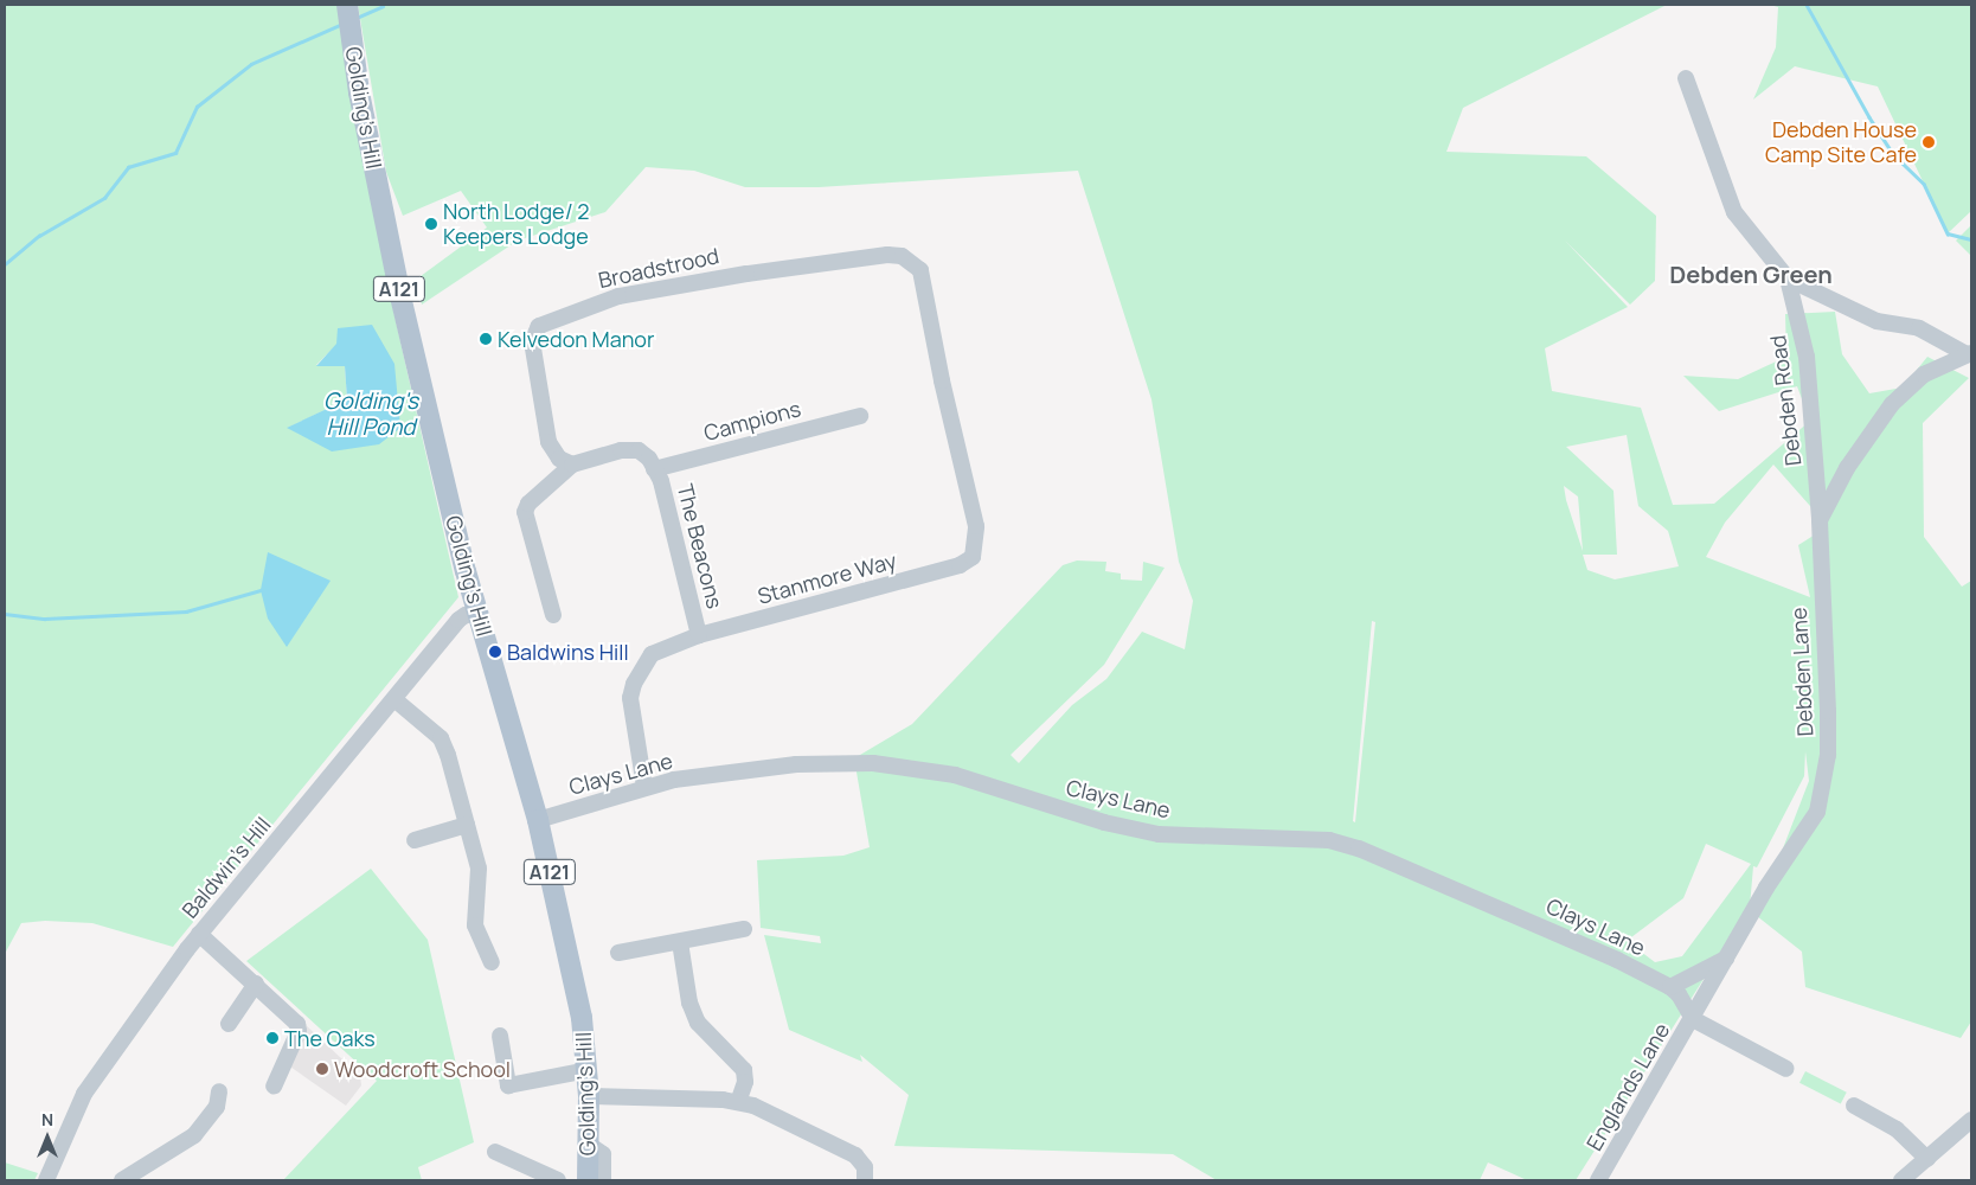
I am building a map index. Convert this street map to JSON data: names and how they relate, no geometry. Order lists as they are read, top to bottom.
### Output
{
  "streets": {
    "main road": ["Golding's Hill", "A121"],
    "street": [
      "Broadstrood",
      "Debden Road",
      "Campions",
      "The Beacons",
      "Stanmore Way",
      "Debden Lane",
      "Clays Lane",
      "Baldwin's Hill",
      "Englands Lane"
    ]
  },
  "crossings": [
    ["Golding's Hill", "Clays Lane"],
    ["Golding's Hill", "Baldwin's Hill"],
    ["Broadstrood", "Stanmore Way"],
    ["Debden Road", "Debden Lane"],
    ["Campions", "The Beacons"],
    ["The Beacons", "Stanmore Way"],
    ["Stanmore Way", "Clays Lane"],
    ["Debden Lane", "Clays Lane"],
    ["Debden Lane", "Englands Lane"],
    ["Clays Lane", "Englands Lane"]
  ],
  "districts": ["Debden Green"],
  "water": ["Golding's Hill Pond"],
  "places": [
    "Debden House Camp Site Cafe",
    "North Lodge/ 2 Keepers Lodge",
    "Kelvedon Manor",
    "Baldwins Hill",
    "The Oaks",
    "Woodcroft School"
  ],
  "north": "top"
}
